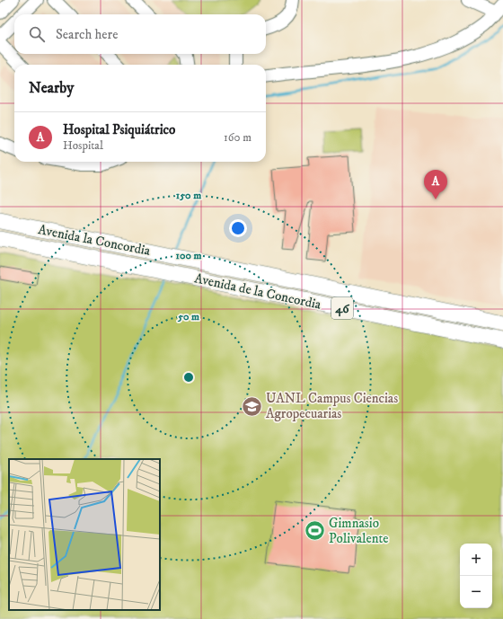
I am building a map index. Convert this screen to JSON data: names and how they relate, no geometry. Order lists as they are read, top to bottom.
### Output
{
  "streets": {
    "main road": ["Avenida la Concordia", "Avenida de la Concordia", "46"]
  },
  "crossings": [
    ["Avenida la Concordia", "Avenida de la Concordia"]
  ],
  "places": {
    "school or university": ["UANL Campus Ciencias Agropecuarias"],
    "sports": ["Gimnasio Polivalente"]
  },
  "page": {
    "search": "Search here",
    "heading": "Nearby",
    "list": [
      {
        "mark": "A",
        "name": "Hospital Psiquiátrico",
        "note": "Hospital",
        "value": "160 m"
      }
    ],
    "pins": "A",
    "map_buttons": ["+", "−"]
  },
  "rings": ["150 m", "100 m", "50 m"]
}
